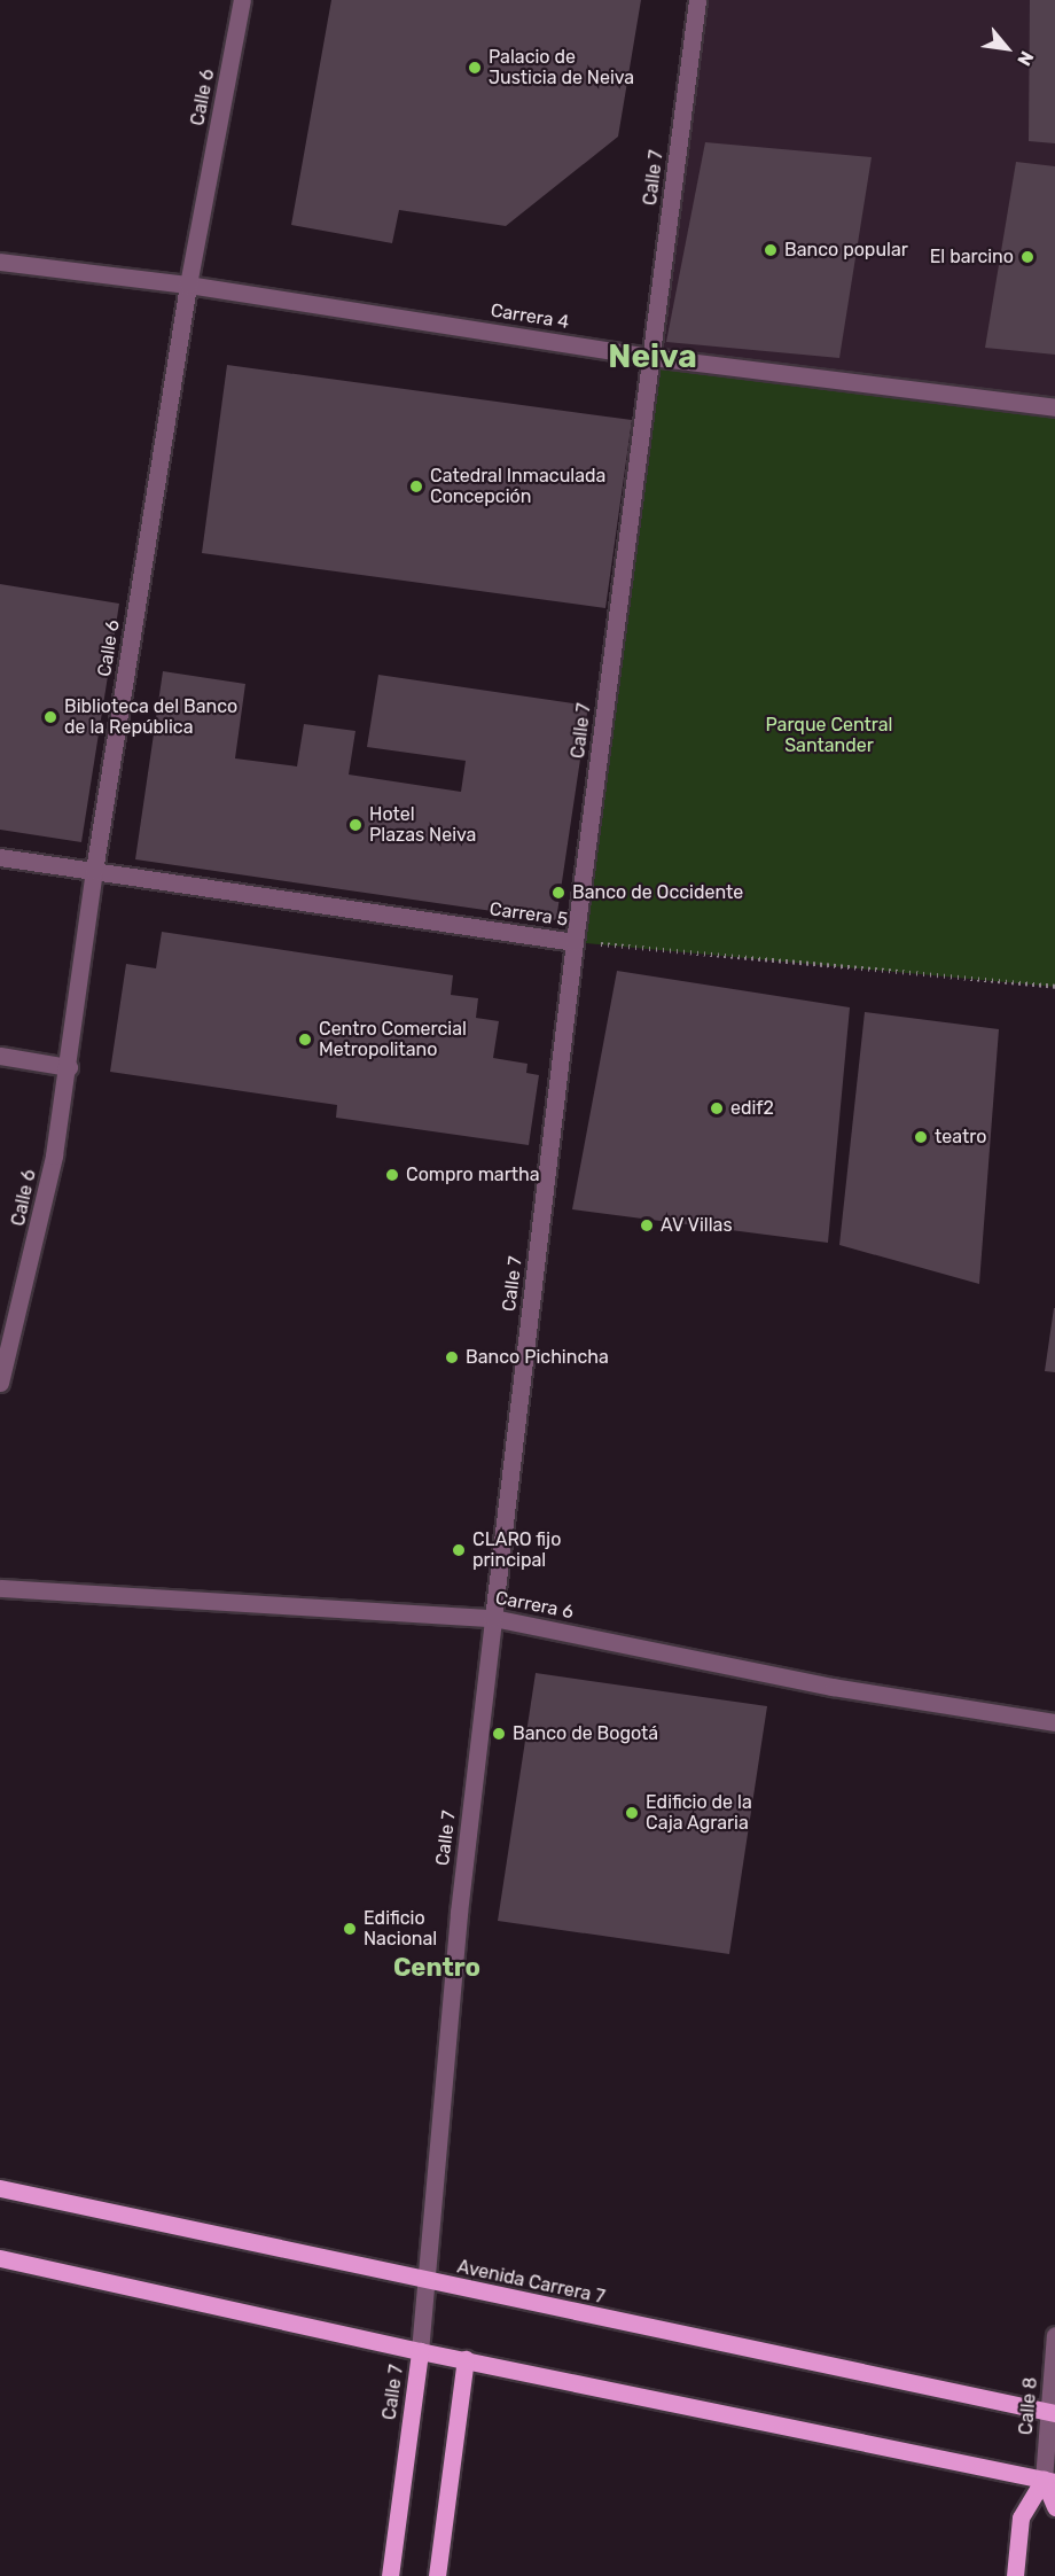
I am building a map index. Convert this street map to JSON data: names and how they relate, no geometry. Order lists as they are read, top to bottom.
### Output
{
  "streets": {
    "main road": ["Calle 7", "Avenida Carrera 7", "Calle 8"],
    "street": [
      "Calle 6",
      "Carrera 4",
      "Carrera 5",
      "Carrera 6"
    ]
  },
  "crossings": [
    ["Calle 6", "Carrera 4"],
    ["Calle 6", "Carrera 5"],
    ["Calle 7", "Carrera 4"],
    ["Calle 7", "Carrera 5"],
    ["Calle 7", "Carrera 6"],
    ["Calle 7", "Avenida Carrera 7"],
    ["Avenida Carrera 7", "Calle 8"]
  ],
  "districts": ["Neiva", "Centro"],
  "parks": ["Parque Central Santander"],
  "places": [
    "Palacio de Justicia de Neiva",
    "Banco popular",
    "El barcino",
    "Catedral Inmaculada Concepción",
    "Biblioteca del Banco de la República",
    "Hotel Plazas Neiva",
    "Banco de Occidente",
    "Centro Comercial Metropolitano",
    "edif2",
    "teatro",
    "Compro martha",
    "AV Villas",
    "Banco Pichincha",
    "CLARO fijo principal",
    "Banco de Bogotá",
    "Edificio de la Caja Agraria",
    "Edificio Nacional"
  ],
  "north": "bottom right"
}
